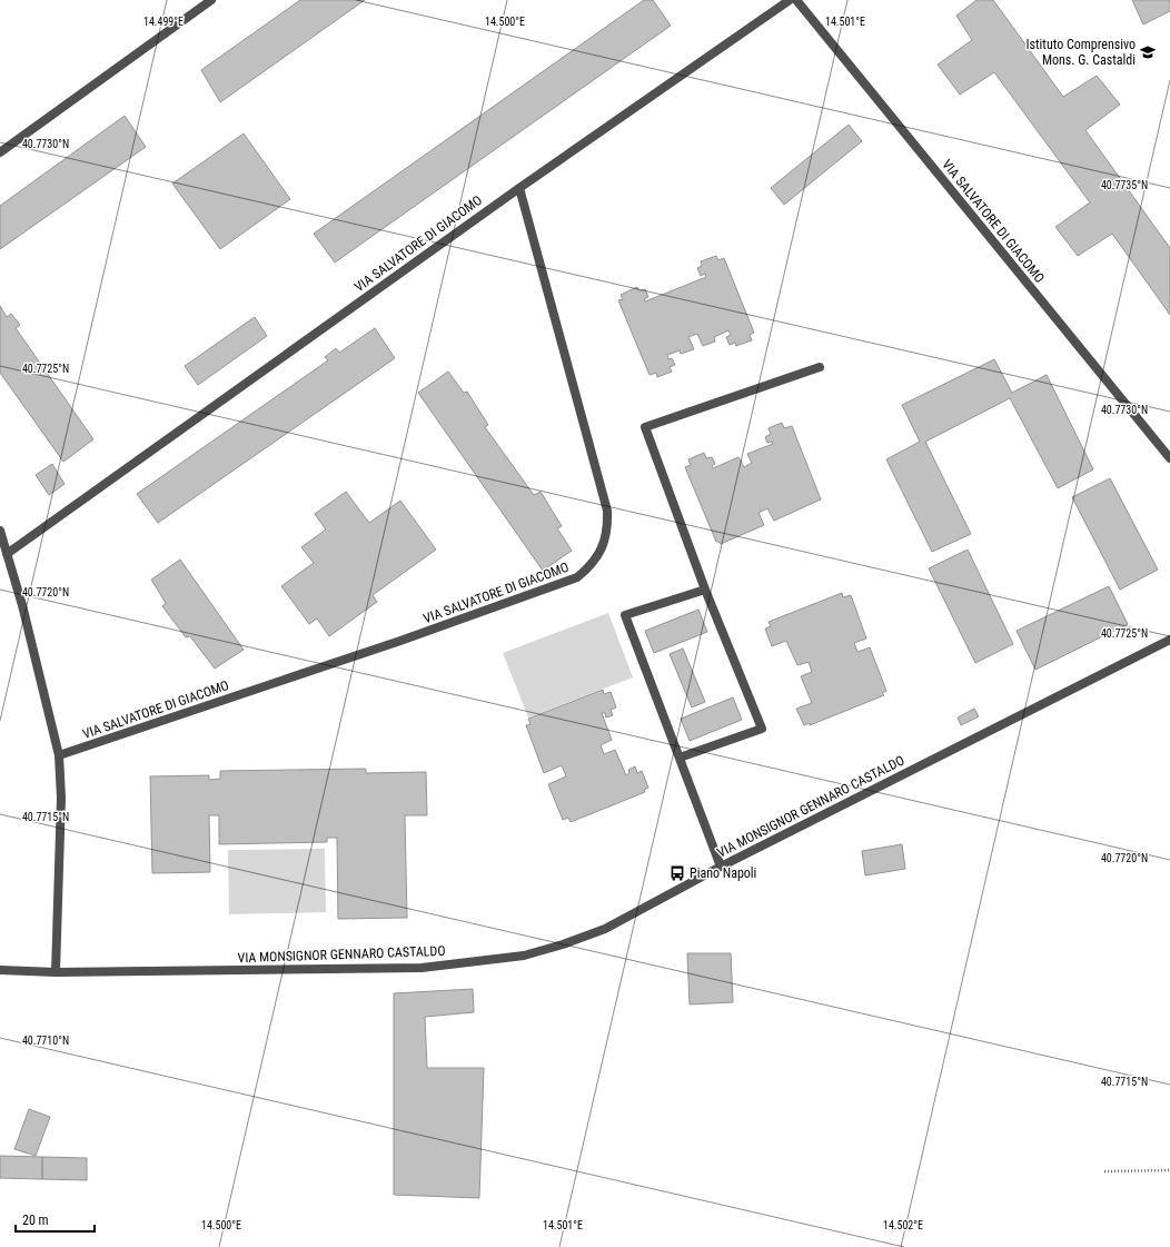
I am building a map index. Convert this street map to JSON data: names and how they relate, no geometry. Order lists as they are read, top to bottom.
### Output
{
  "streets": {
    "street": ["VIA SALVATORE DI GIACOMO", "VIA MONSIGNOR GENNARO CASTALDO"]
  },
  "places": {
    "school or university": ["Istituto Comprensivo Mons. G. Castaldi"],
    "bus stop": ["Piano Napoli"]
  },
  "scale_bar": "20 m",
  "coordinates": [
    "14.499°E",
    "14.500°E",
    "14.501°E",
    "40.7730°N",
    "40.7735°N",
    "40.7725°N",
    "40.7720°N",
    "40.7715°N",
    "40.7710°N",
    "14.502°E"
  ]
}
